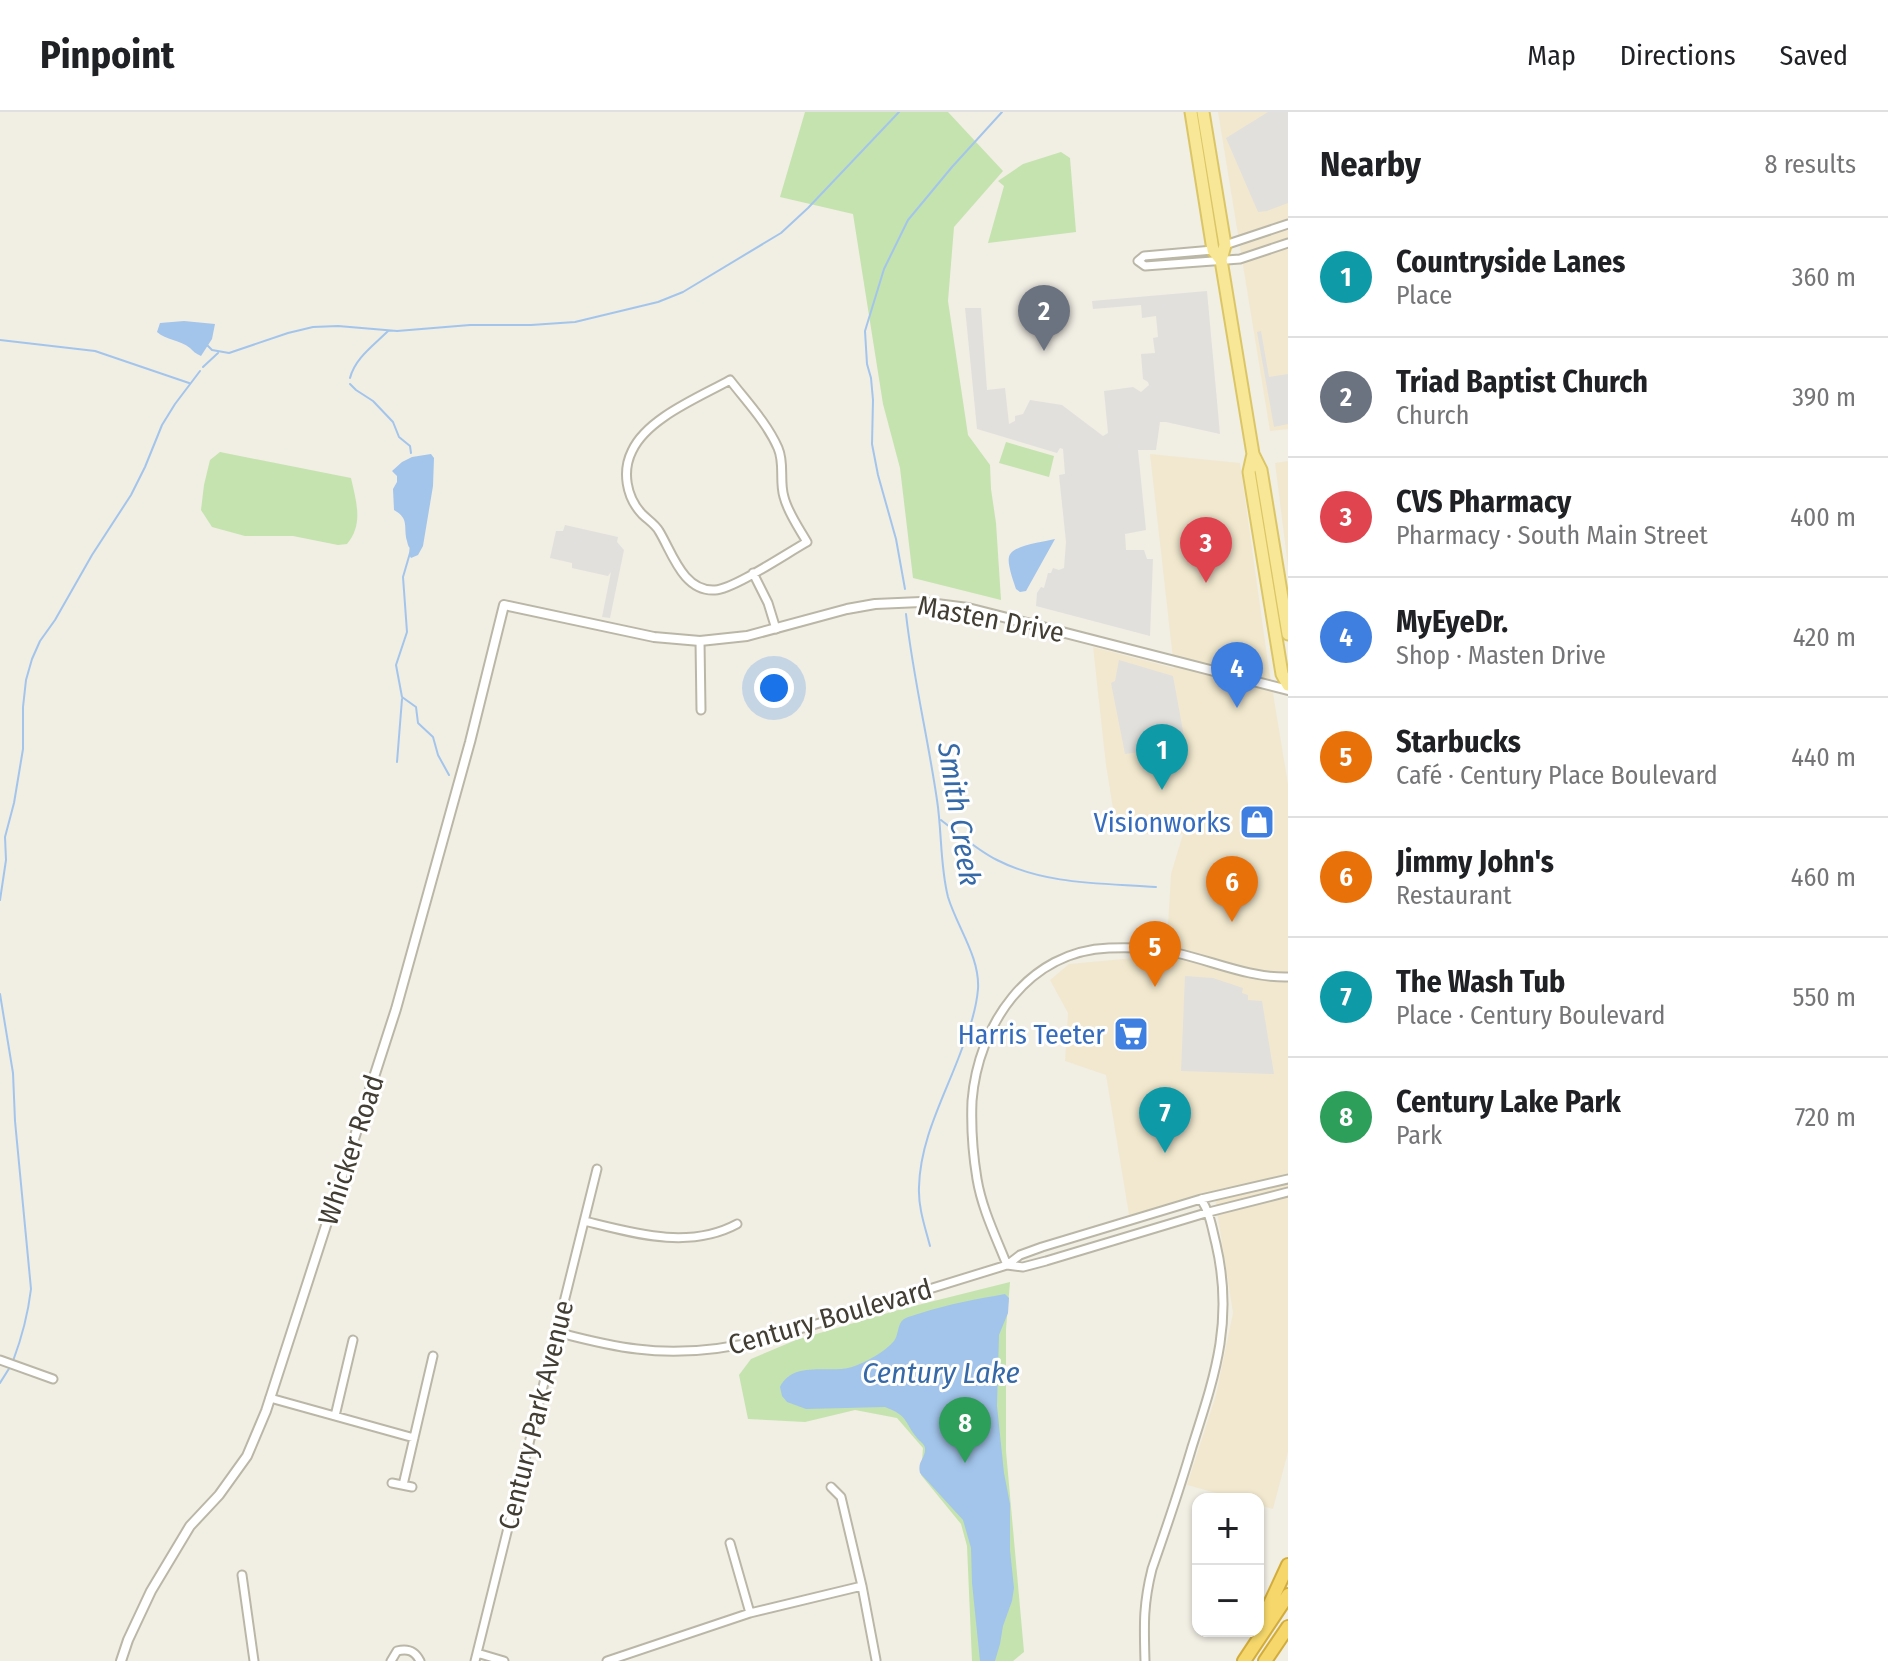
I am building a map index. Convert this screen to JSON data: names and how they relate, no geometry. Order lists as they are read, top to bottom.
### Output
{
  "streets": {
    "street": [
      "Masten Drive",
      "Whicker Road",
      "Century Boulevard",
      "Century Park Avenue"
    ]
  },
  "crossings": [
    ["Masten Drive", "Whicker Road"],
    ["Century Boulevard", "Century Park Avenue"]
  ],
  "water": ["Smith Creek", "Century Lake"],
  "places": {
    "shop": ["Visionworks"],
    "supermarket": ["Harris Teeter"]
  },
  "page": {
    "header": "Pinpoint",
    "nav": ["Map", "Directions", "Saved"],
    "heading": ["Nearby", "8 results"],
    "list": [
      {
        "mark": "1",
        "name": "Countryside Lanes",
        "note": "Place",
        "value": "360 m"
      },
      {
        "mark": "2",
        "name": "Triad Baptist Church",
        "note": "Church",
        "value": "390 m"
      },
      {
        "mark": "3",
        "name": "CVS Pharmacy",
        "note": "Pharmacy · South Main Street",
        "value": "400 m"
      },
      {
        "mark": "4",
        "name": "MyEyeDr.",
        "note": "Shop · Masten Drive",
        "value": "420 m"
      },
      {
        "mark": "5",
        "name": "Starbucks",
        "note": "Café · Century Place Boulevard",
        "value": "440 m"
      },
      {
        "mark": "6",
        "name": "Jimmy John's",
        "note": "Restaurant",
        "value": "460 m"
      },
      {
        "mark": "7",
        "name": "The Wash Tub",
        "note": "Place · Century Boulevard",
        "value": "550 m"
      },
      {
        "mark": "8",
        "name": "Century Lake Park",
        "note": "Park",
        "value": "720 m"
      }
    ],
    "pins": [
      "2",
      "3",
      "4",
      "1",
      "6",
      "5",
      "7",
      "8"
    ],
    "map_buttons": ["+", "−"]
  }
}
